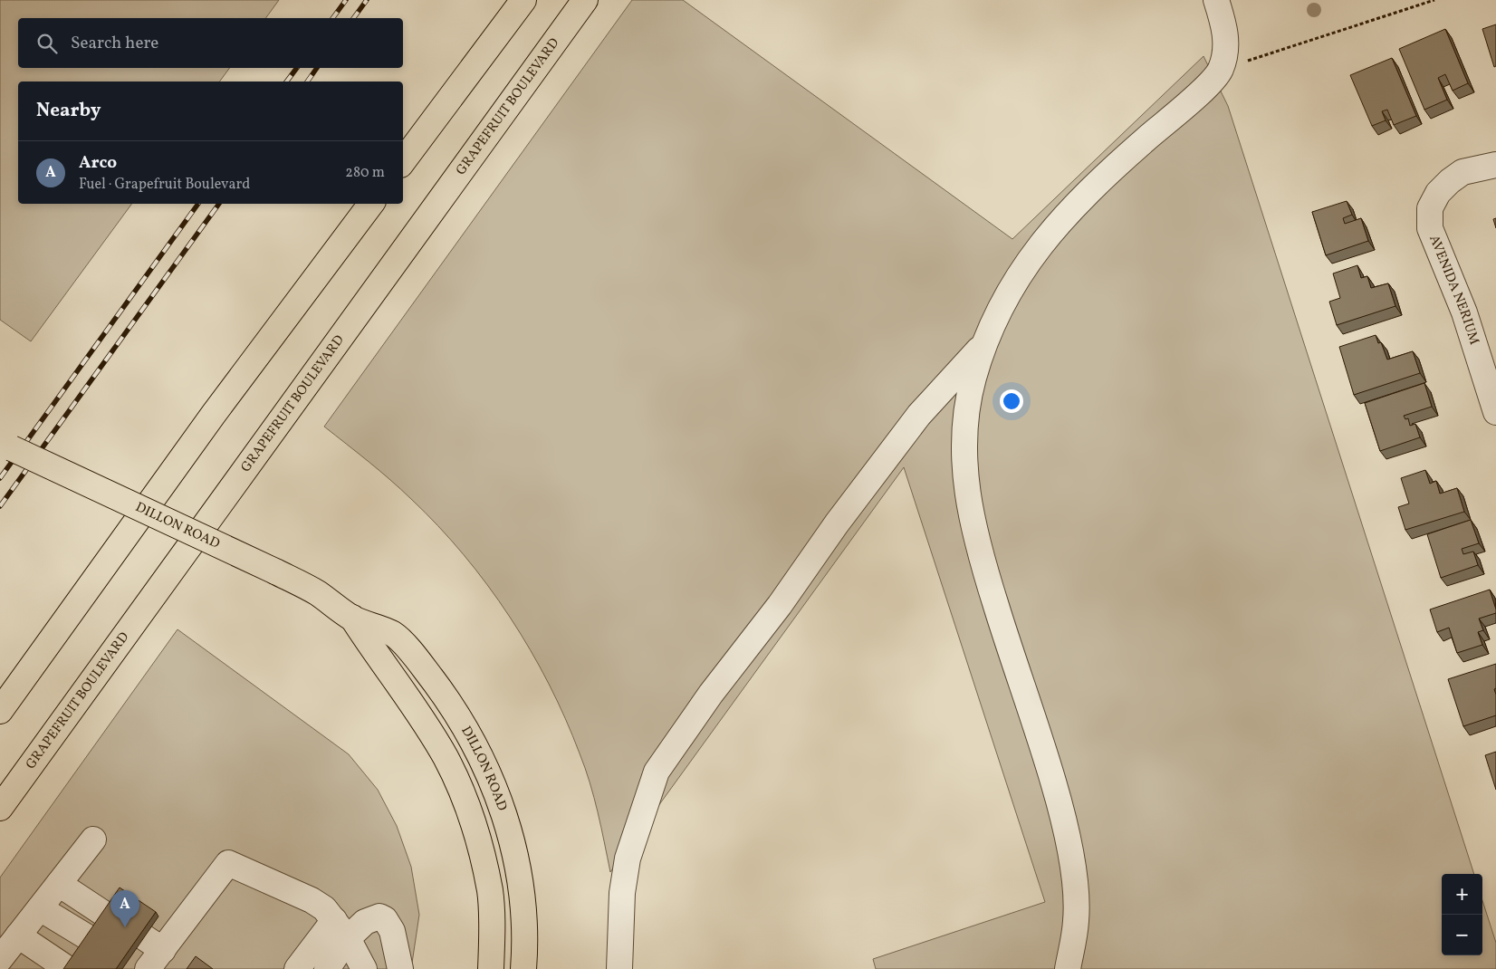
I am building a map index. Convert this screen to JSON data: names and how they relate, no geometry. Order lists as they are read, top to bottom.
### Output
{
  "streets": {
    "main road": ["GRAPEFRUIT BOULEVARD", "DILLON ROAD"],
    "street": ["AVENIDA NERIUM"]
  },
  "page": {
    "search": "Search here",
    "heading": "Nearby",
    "list": [
      {
        "mark": "A",
        "name": "Arco",
        "note": "Fuel · Grapefruit Boulevard",
        "value": "280 m"
      }
    ],
    "map_buttons": ["+", "−"],
    "pins": "A"
  }
}
